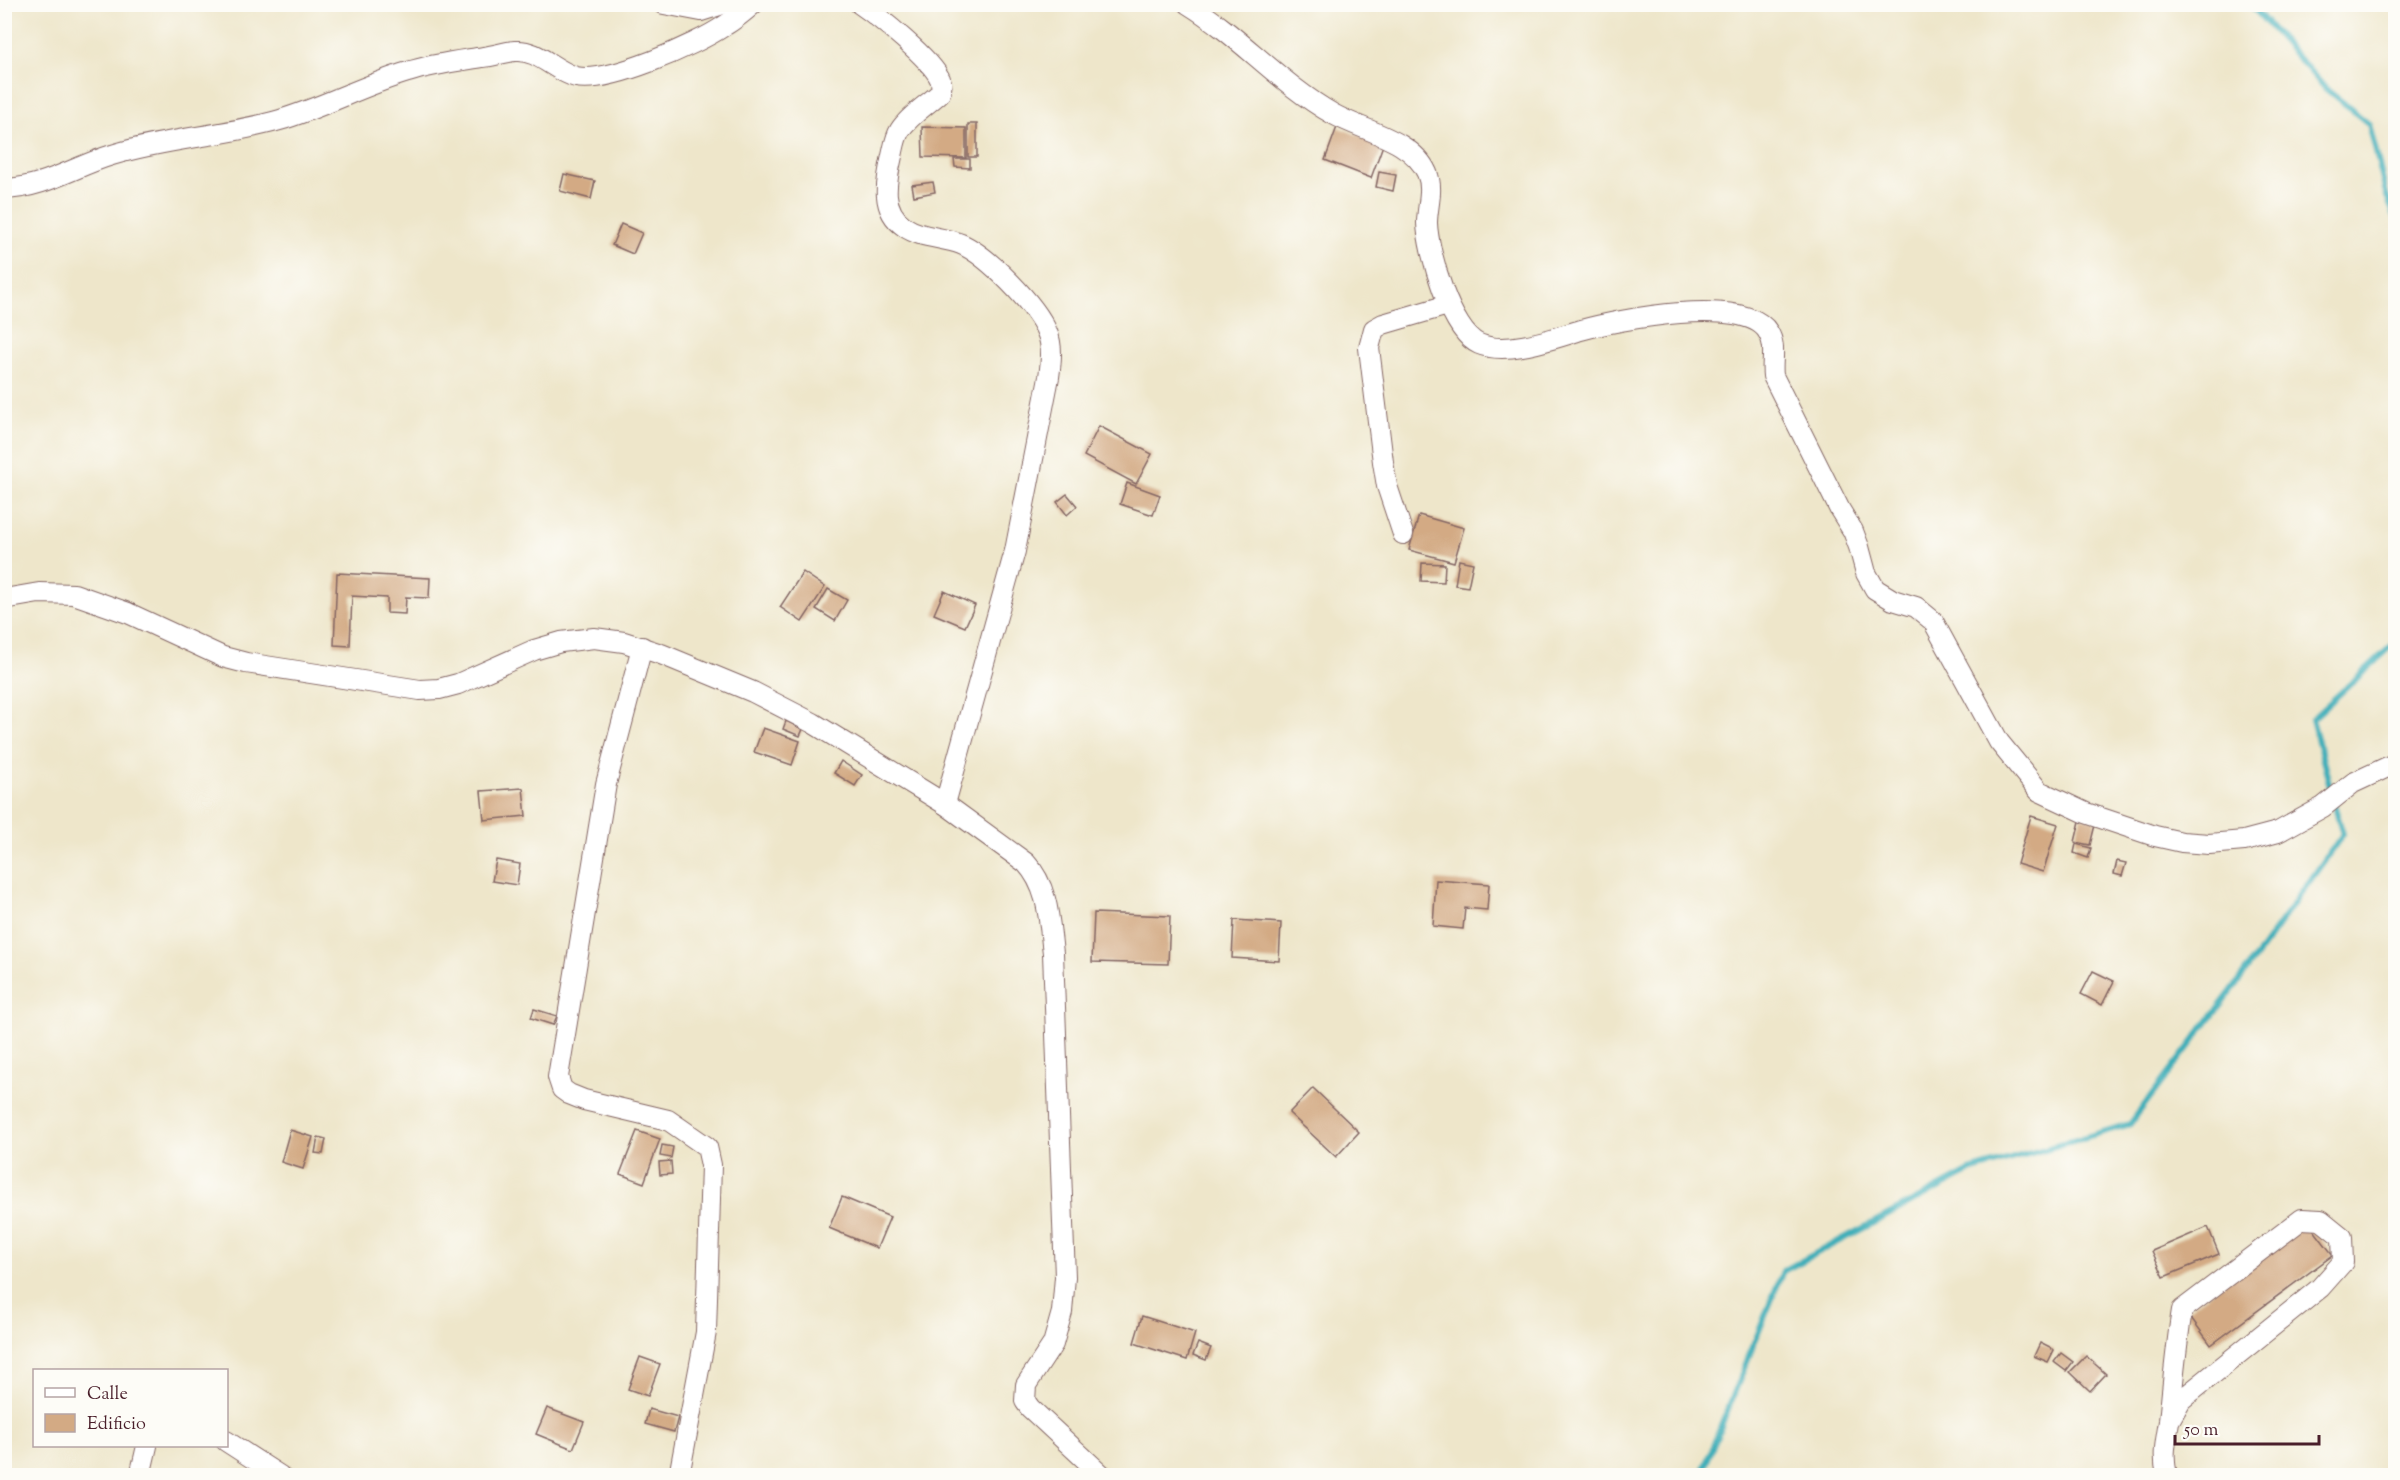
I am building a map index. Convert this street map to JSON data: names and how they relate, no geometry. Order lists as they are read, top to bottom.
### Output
{
  "legend": ["Calle", "Edificio"],
  "scale_bar": "50 m"
}
